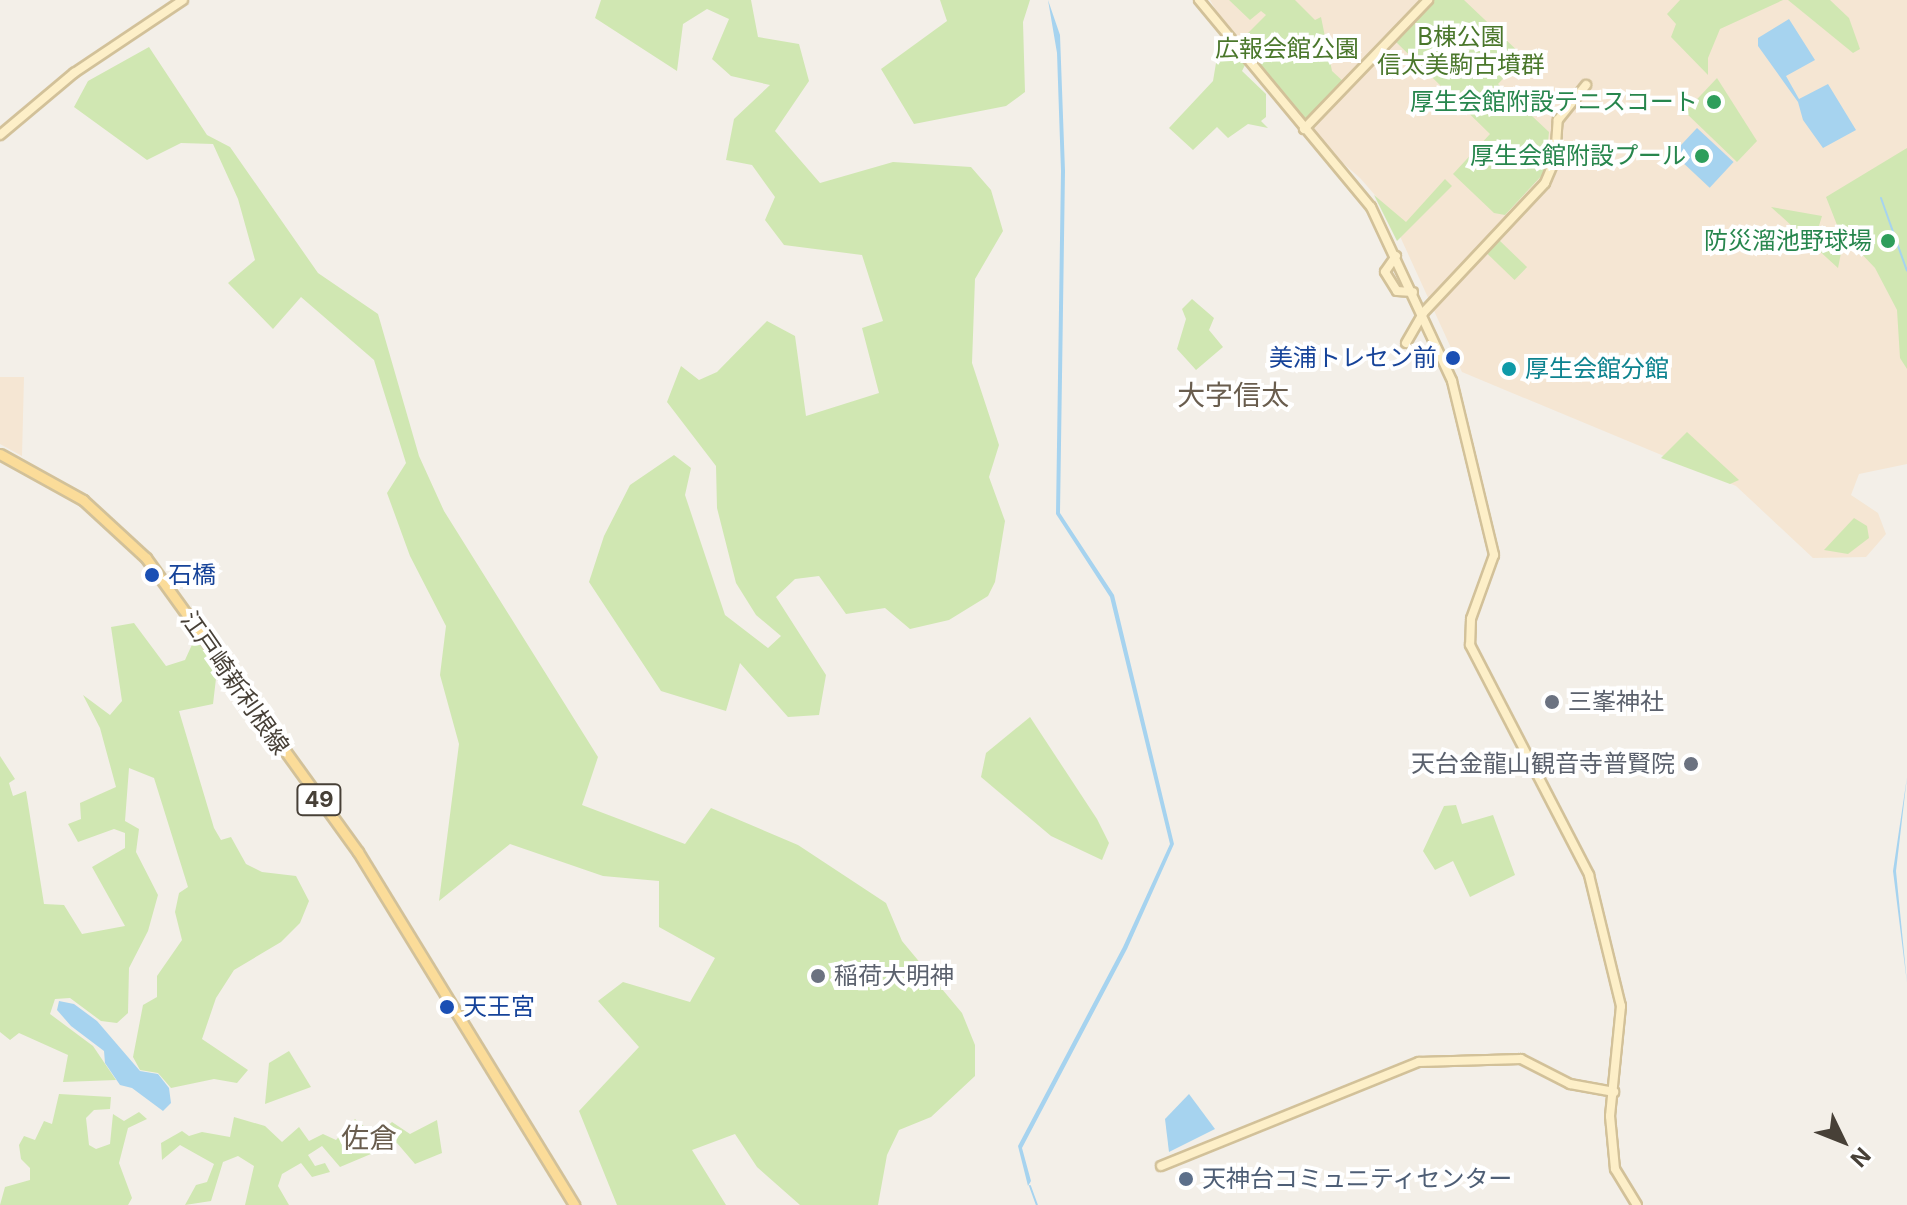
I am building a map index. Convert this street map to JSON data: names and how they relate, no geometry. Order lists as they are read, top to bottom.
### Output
{
  "streets": {
    "main road": ["江戸崎新利根線", "49"]
  },
  "districts": ["大字信太", "佐倉"],
  "parks": ["B棟公園 信太美駒古墳群", "広報会館公園"],
  "places": [
    "厚生会館附設テニスコート",
    "厚生会館附設プール",
    "防災溜池野球場",
    "美浦トレセン前",
    "厚生会館分館",
    "石橋",
    "三峯神社",
    "天台金龍山観音寺普賢院",
    "稲荷大明神",
    "天王宮",
    "天神台コミュニティセンター"
  ],
  "north": "bottom right"
}
